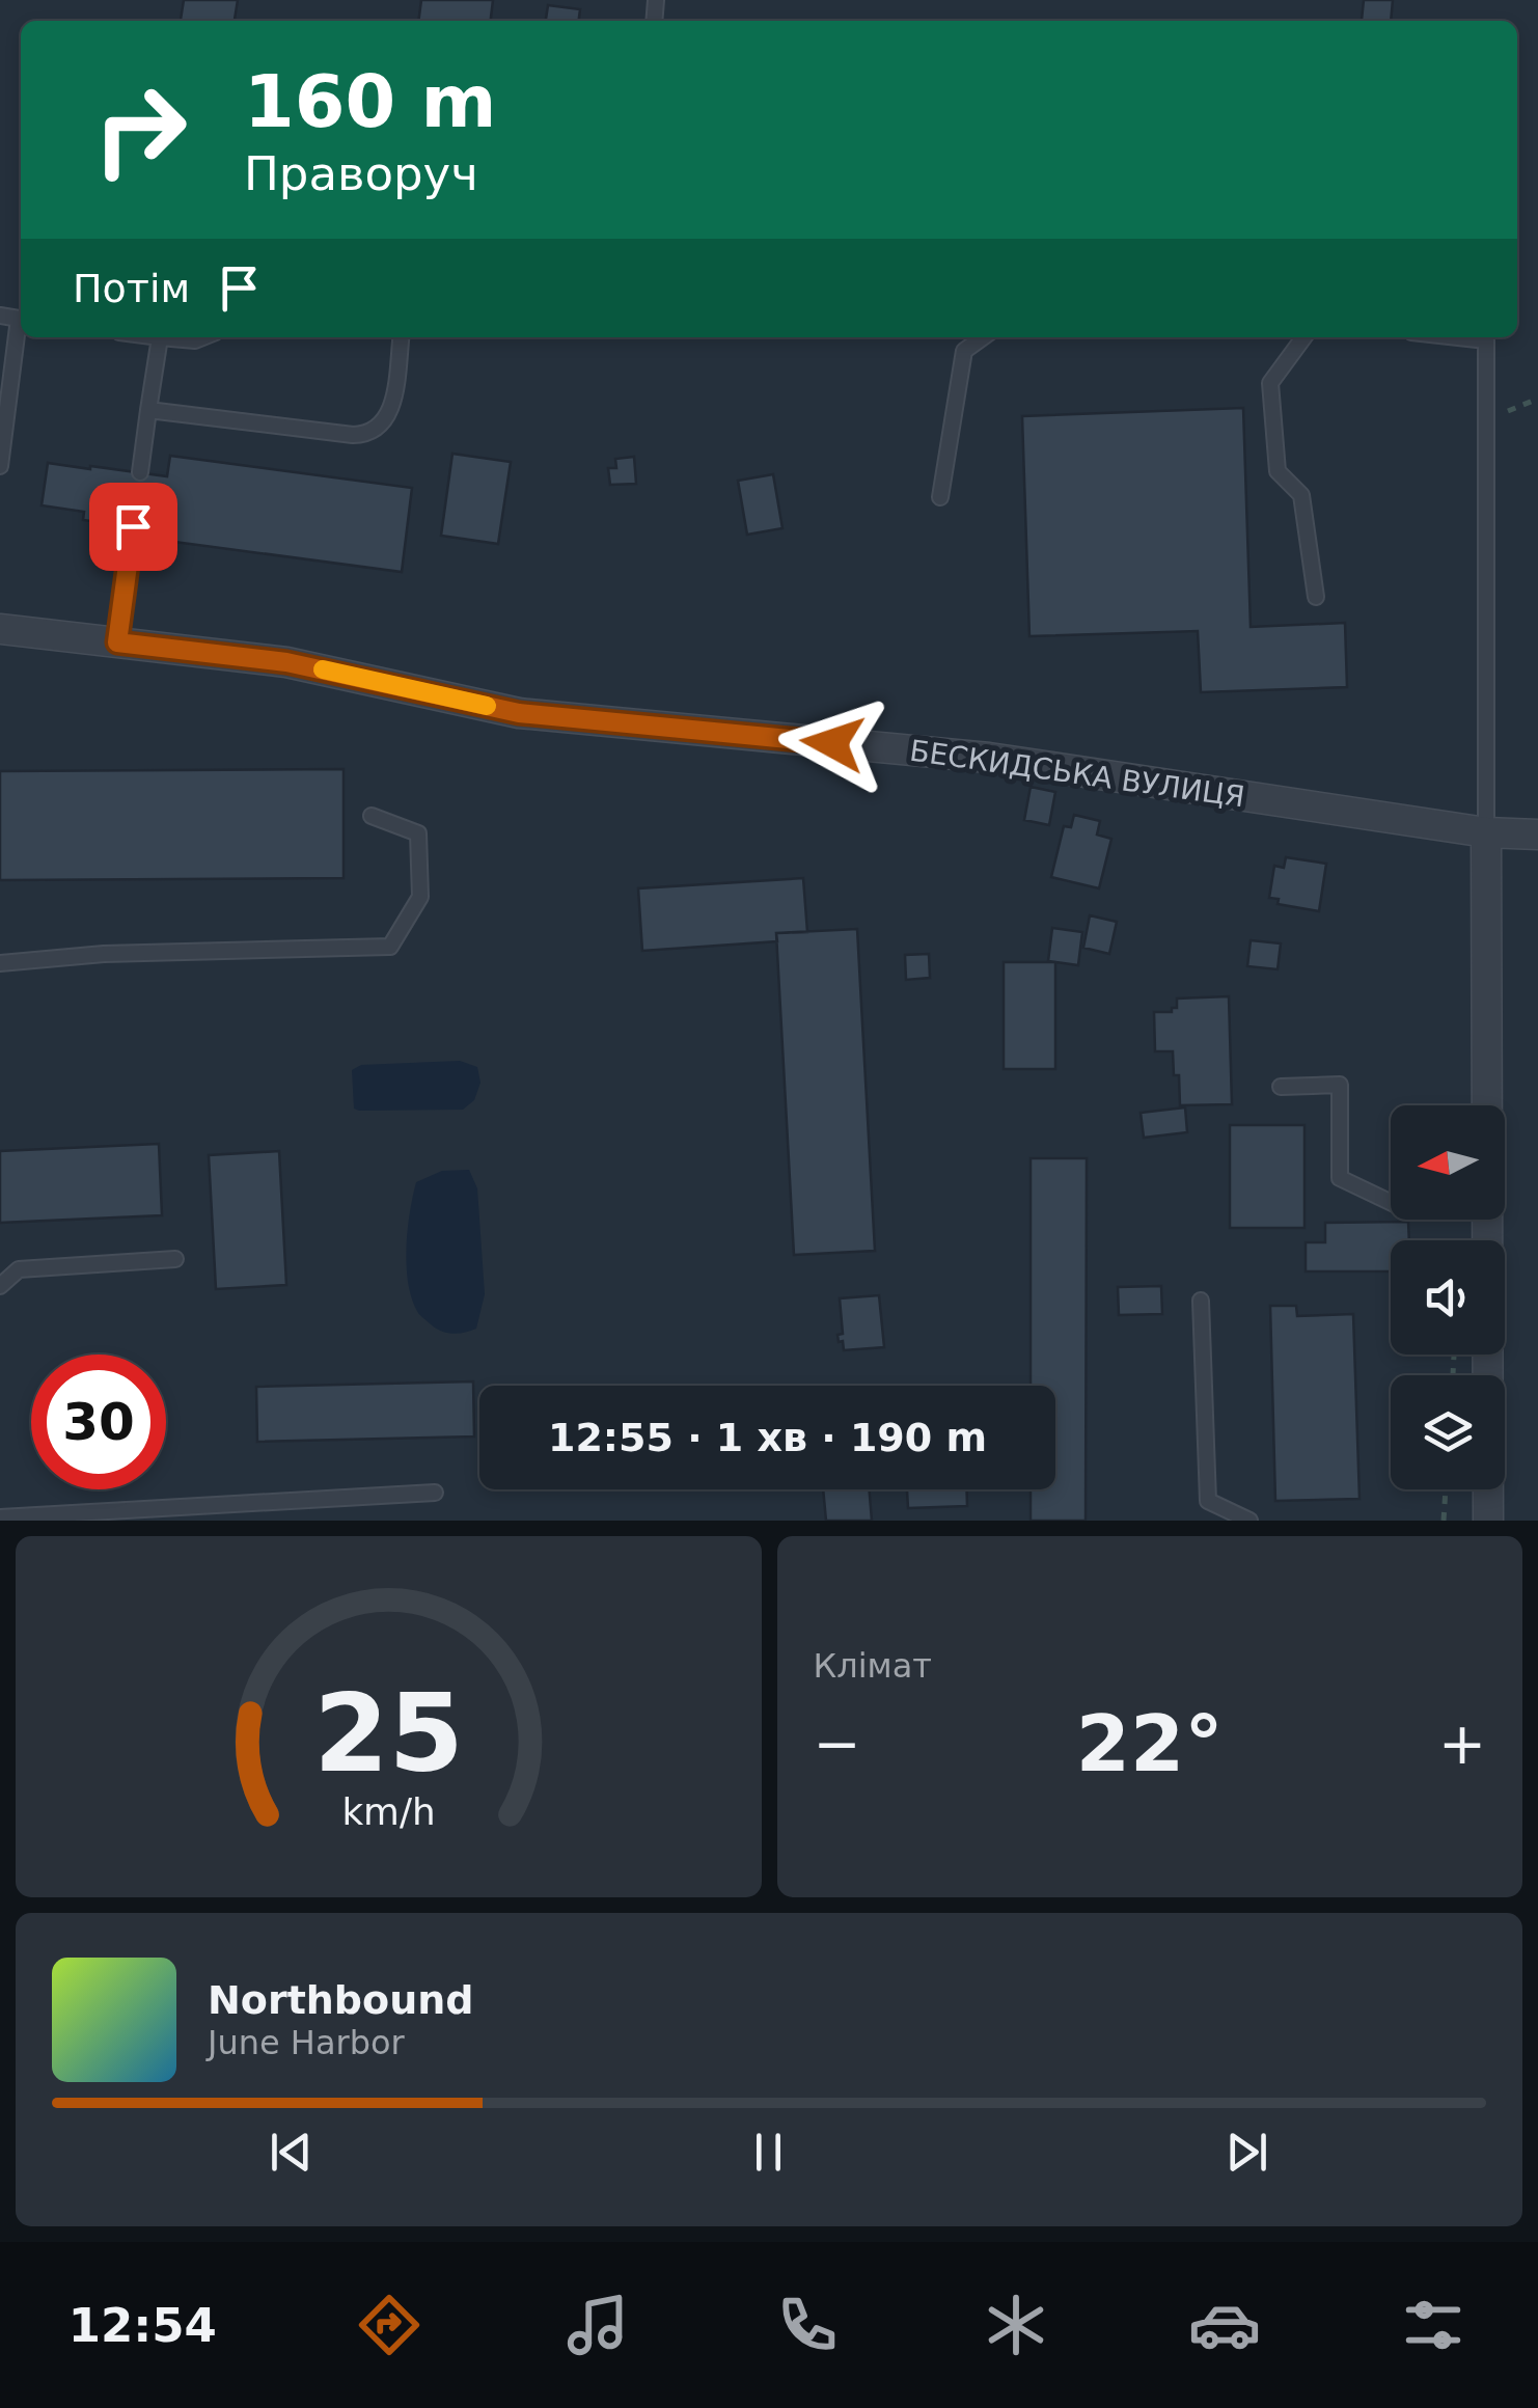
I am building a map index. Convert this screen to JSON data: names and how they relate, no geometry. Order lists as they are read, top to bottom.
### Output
{
  "streets": {
    "street": ["БЕСКИДСЬКА ВУЛИЦЯ"]
  },
  "north": "left",
  "page": {
    "turn": ["160 m", "Праворуч"],
    "then": "Потім",
    "limit": "30",
    "trip": "12:55 · 1 хв · 190 m",
    "tile": "Клімат",
    "heat": ["−", "22°", "+"],
    "song": ["Northbound", "June Harbor"],
    "tabs": "12:54",
    "gauge": ["25", "km/h"]
  }
}
